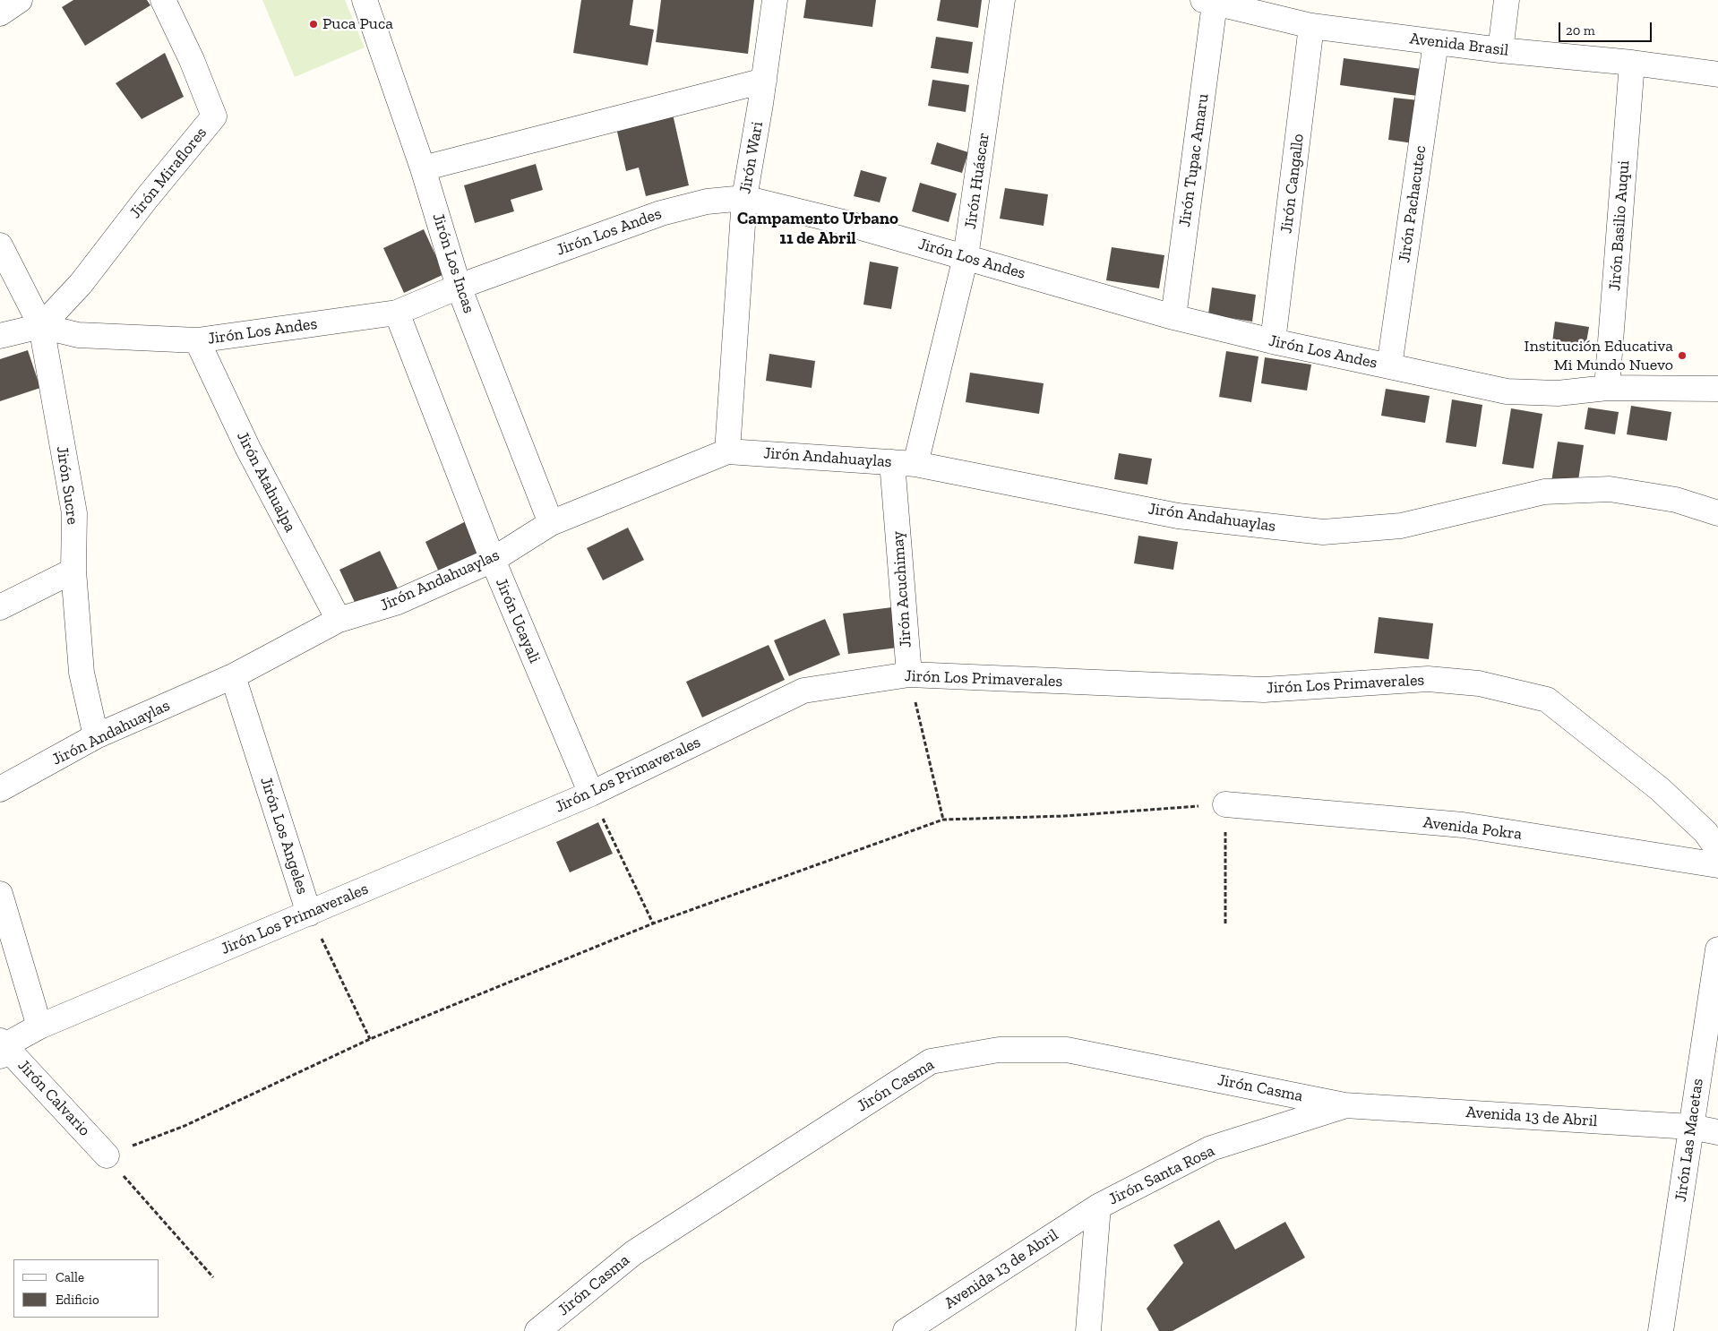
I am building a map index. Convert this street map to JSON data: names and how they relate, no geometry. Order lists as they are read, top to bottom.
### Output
{
  "streets": {
    "street": [
      "Avenida Brasil",
      "Jirón Wari",
      "Jirón Tupac Amaru",
      "Jirón Miraflores",
      "Jirón Huáscar",
      "Jirón Cangallo",
      "Jirón Pachacutec",
      "Jirón Basilio Auqui",
      "Jirón Los Andes",
      "Jirón Los Incas",
      "Jirón Andahuaylas",
      "Jirón Atahualpa",
      "Jirón Sucre",
      "Jirón Acuchimay",
      "Jirón Ucayali",
      "Jirón Los Primaverales",
      "Avenida Pokra",
      "Jirón Los Angeles",
      "Jirón Casma",
      "Jirón Calvario",
      "Avenida 13 de Abril",
      "Jirón Las Macetas",
      "Jirón Santa Rosa"
    ]
  },
  "crossings": [
    ["Avenida Brasil", "Jirón Tupac Amaru"],
    ["Avenida Brasil", "Jirón Cangallo"],
    ["Avenida Brasil", "Jirón Pachacutec"],
    ["Avenida Brasil", "Jirón Basilio Auqui"],
    ["Jirón Wari", "Jirón Los Andes"],
    ["Jirón Wari", "Jirón Andahuaylas"],
    ["Jirón Tupac Amaru", "Jirón Los Andes"],
    ["Jirón Miraflores", "Jirón Los Andes"],
    ["Jirón Miraflores", "Jirón Sucre"],
    ["Jirón Huáscar", "Jirón Los Andes"],
    ["Jirón Huáscar", "Jirón Andahuaylas"],
    ["Jirón Huáscar", "Jirón Acuchimay"],
    ["Jirón Cangallo", "Jirón Los Andes"],
    ["Jirón Pachacutec", "Jirón Los Andes"],
    ["Jirón Basilio Auqui", "Jirón Los Andes"],
    ["Jirón Los Andes", "Jirón Los Incas"],
    ["Jirón Los Andes", "Jirón Atahualpa"],
    ["Jirón Los Andes", "Jirón Sucre"],
    ["Jirón Los Andes", "Jirón Ucayali"],
    ["Jirón Los Incas", "Jirón Andahuaylas"],
    ["Jirón Andahuaylas", "Jirón Atahualpa"],
    ["Jirón Andahuaylas", "Jirón Sucre"],
    ["Jirón Andahuaylas", "Jirón Acuchimay"],
    ["Jirón Andahuaylas", "Jirón Ucayali"],
    ["Jirón Andahuaylas", "Jirón Los Angeles"],
    ["Jirón Acuchimay", "Jirón Los Primaverales"],
    ["Jirón Ucayali", "Jirón Los Primaverales"],
    ["Jirón Los Primaverales", "Jirón Los Angeles"],
    ["Jirón Los Primaverales", "Jirón Calvario"],
    ["Jirón Casma", "Avenida 13 de Abril"],
    ["Jirón Casma", "Jirón Santa Rosa"],
    ["Avenida 13 de Abril", "Jirón Las Macetas"],
    ["Avenida 13 de Abril", "Jirón Santa Rosa"]
  ],
  "districts": ["Campamento Urbano 11 de Abril"],
  "places": ["Puca Puca", "Institución Educativa Mi Mundo Nuevo"],
  "legend": ["Calle", "Edificio"],
  "scale_bar": "20 m"
}
